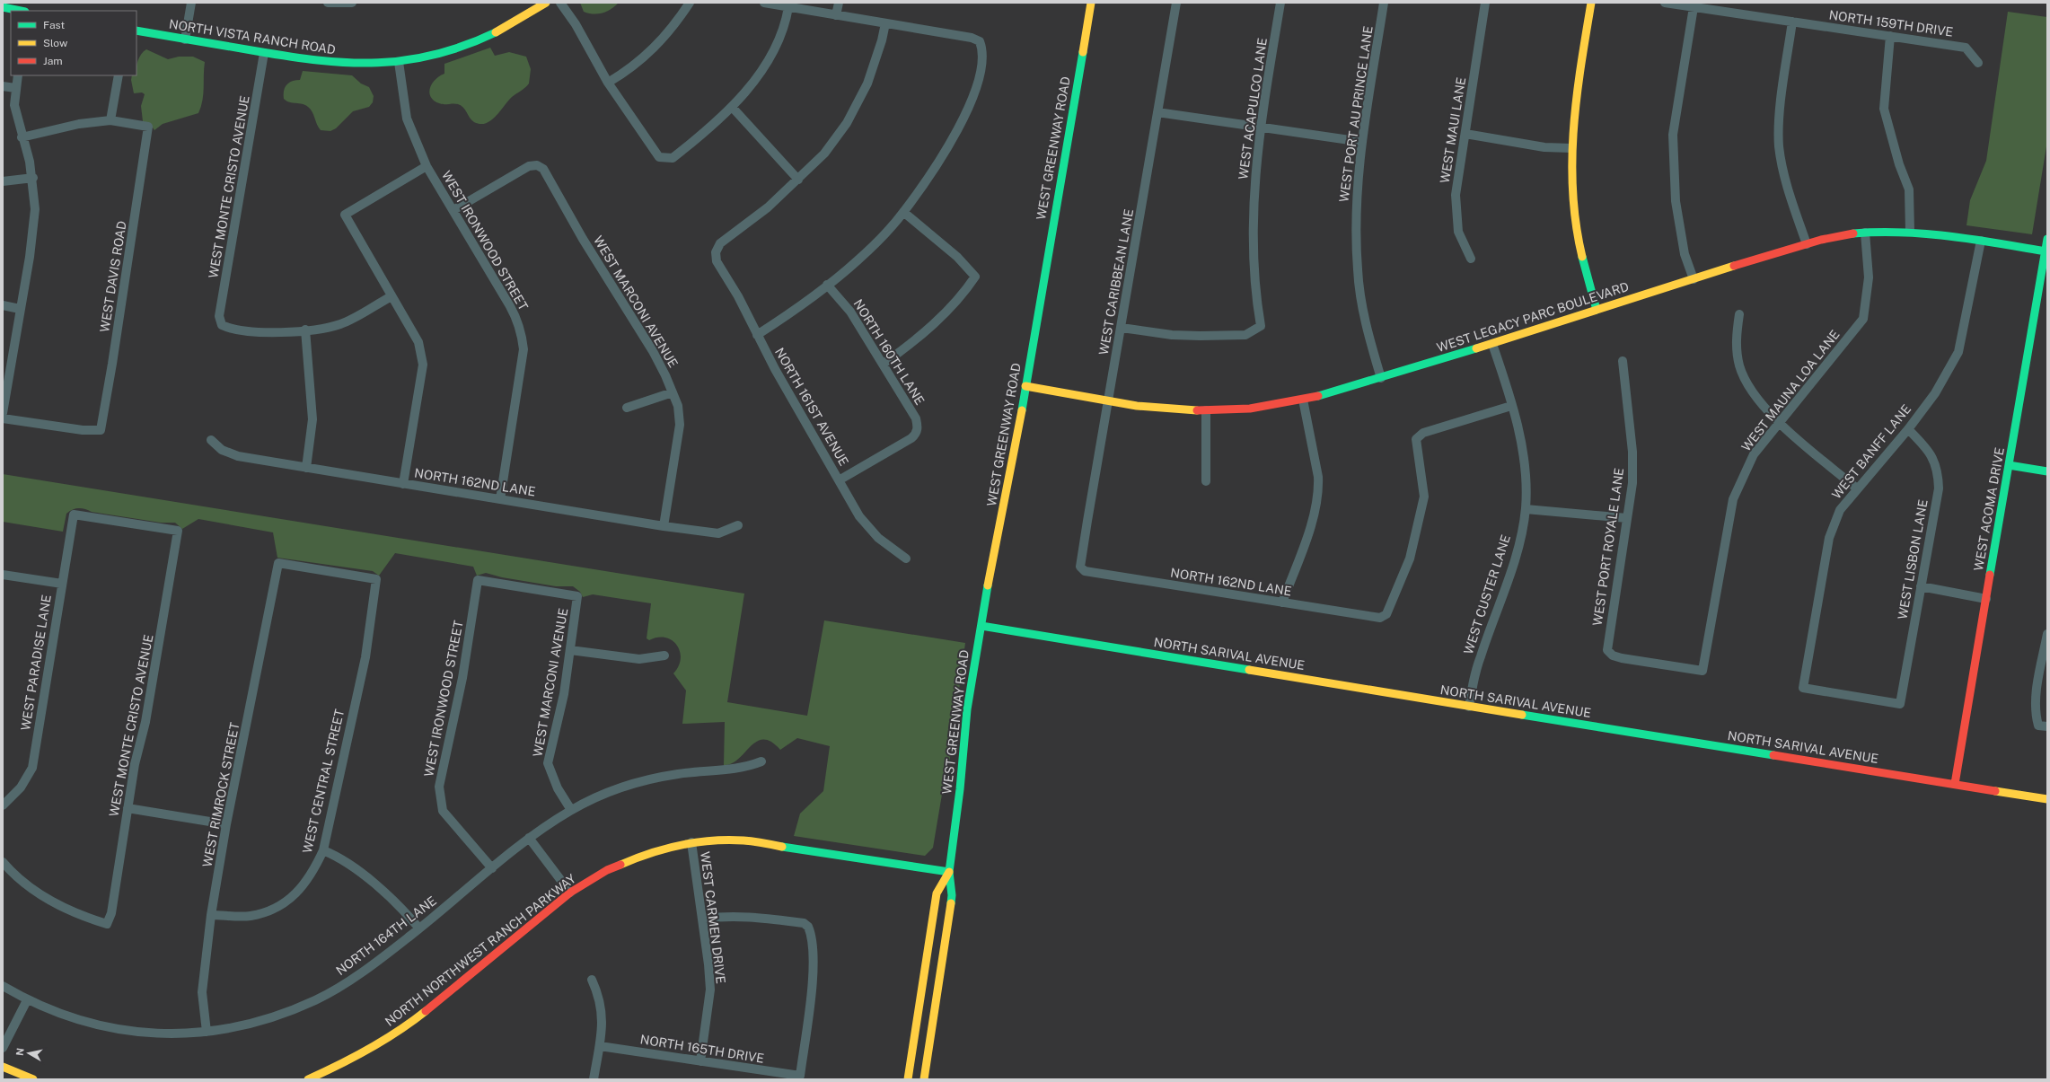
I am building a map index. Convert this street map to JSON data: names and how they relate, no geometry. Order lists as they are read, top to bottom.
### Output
{
  "streets": {
    "main road": [
      "NORTH VISTA RANCH ROAD",
      "WEST GREENWAY ROAD",
      "WEST LEGACY PARC BOULEVARD",
      "WEST ACOMA DRIVE",
      "NORTH SARIVAL AVENUE",
      "NORTH NORTHWEST RANCH PARKWAY"
    ],
    "street": [
      "NORTH 159TH DRIVE",
      "WEST ACAPULCO LANE",
      "WEST PORT AU PRINCE LANE",
      "WEST MAUI LANE",
      "WEST MONTE CRISTO AVENUE",
      "WEST IRONWOOD STREET",
      "WEST DAVIS ROAD",
      "WEST CARIBBEAN LANE",
      "WEST MARCONI AVENUE",
      "NORTH 160TH LANE",
      "WEST MAUNA LOA LANE",
      "NORTH 161ST AVENUE",
      "WEST BANFF LANE",
      "NORTH 162ND LANE",
      "WEST PORT ROYALE LANE",
      "WEST LISBON LANE",
      "WEST CUSTER LANE",
      "WEST PARADISE LANE",
      "WEST CENTRAL STREET",
      "WEST RIMROCK STREET",
      "WEST CARMEN DRIVE",
      "NORTH 164TH LANE",
      "NORTH 165TH DRIVE"
    ]
  },
  "crossings": [
    ["NORTH VISTA RANCH ROAD", "WEST MONTE CRISTO AVENUE"],
    ["NORTH VISTA RANCH ROAD", "WEST IRONWOOD STREET"],
    ["WEST ACAPULCO LANE", "WEST CARIBBEAN LANE"],
    ["WEST PORT AU PRINCE LANE", "WEST LEGACY PARC BOULEVARD"],
    ["WEST GREENWAY ROAD", "WEST LEGACY PARC BOULEVARD"],
    ["WEST GREENWAY ROAD", "NORTH SARIVAL AVENUE"],
    ["WEST GREENWAY ROAD", "NORTH NORTHWEST RANCH PARKWAY"],
    ["WEST MONTE CRISTO AVENUE", "WEST PARADISE LANE"],
    ["WEST IRONWOOD STREET", "WEST MARCONI AVENUE"],
    ["WEST IRONWOOD STREET", "NORTH 162ND LANE"],
    ["WEST IRONWOOD STREET", "NORTH 164TH LANE"],
    ["WEST CARIBBEAN LANE", "WEST LEGACY PARC BOULEVARD"],
    ["WEST CARIBBEAN LANE", "NORTH 162ND LANE"],
    ["WEST MARCONI AVENUE", "NORTH 162ND LANE"],
    ["WEST MARCONI AVENUE", "NORTH 164TH LANE"],
    ["WEST LEGACY PARC BOULEVARD", "WEST MAUNA LOA LANE"],
    ["WEST LEGACY PARC BOULEVARD", "WEST BANFF LANE"],
    ["WEST LEGACY PARC BOULEVARD", "WEST ACOMA DRIVE"],
    ["WEST LEGACY PARC BOULEVARD", "WEST CUSTER LANE"],
    ["NORTH 160TH LANE", "NORTH 161ST AVENUE"],
    ["WEST MAUNA LOA LANE", "WEST PORT ROYALE LANE"],
    ["WEST BANFF LANE", "WEST LISBON LANE"],
    ["NORTH 162ND LANE", "WEST CUSTER LANE"],
    ["WEST ACOMA DRIVE", "NORTH SARIVAL AVENUE"],
    ["WEST CUSTER LANE", "NORTH SARIVAL AVENUE"],
    ["WEST CENTRAL STREET", "WEST RIMROCK STREET"],
    ["WEST RIMROCK STREET", "NORTH 164TH LANE"],
    ["WEST CARMEN DRIVE", "NORTH NORTHWEST RANCH PARKWAY"],
    ["WEST CARMEN DRIVE", "NORTH 165TH DRIVE"]
  ],
  "legend": ["Fast", "Slow", "Jam"],
  "north": "left"
}
